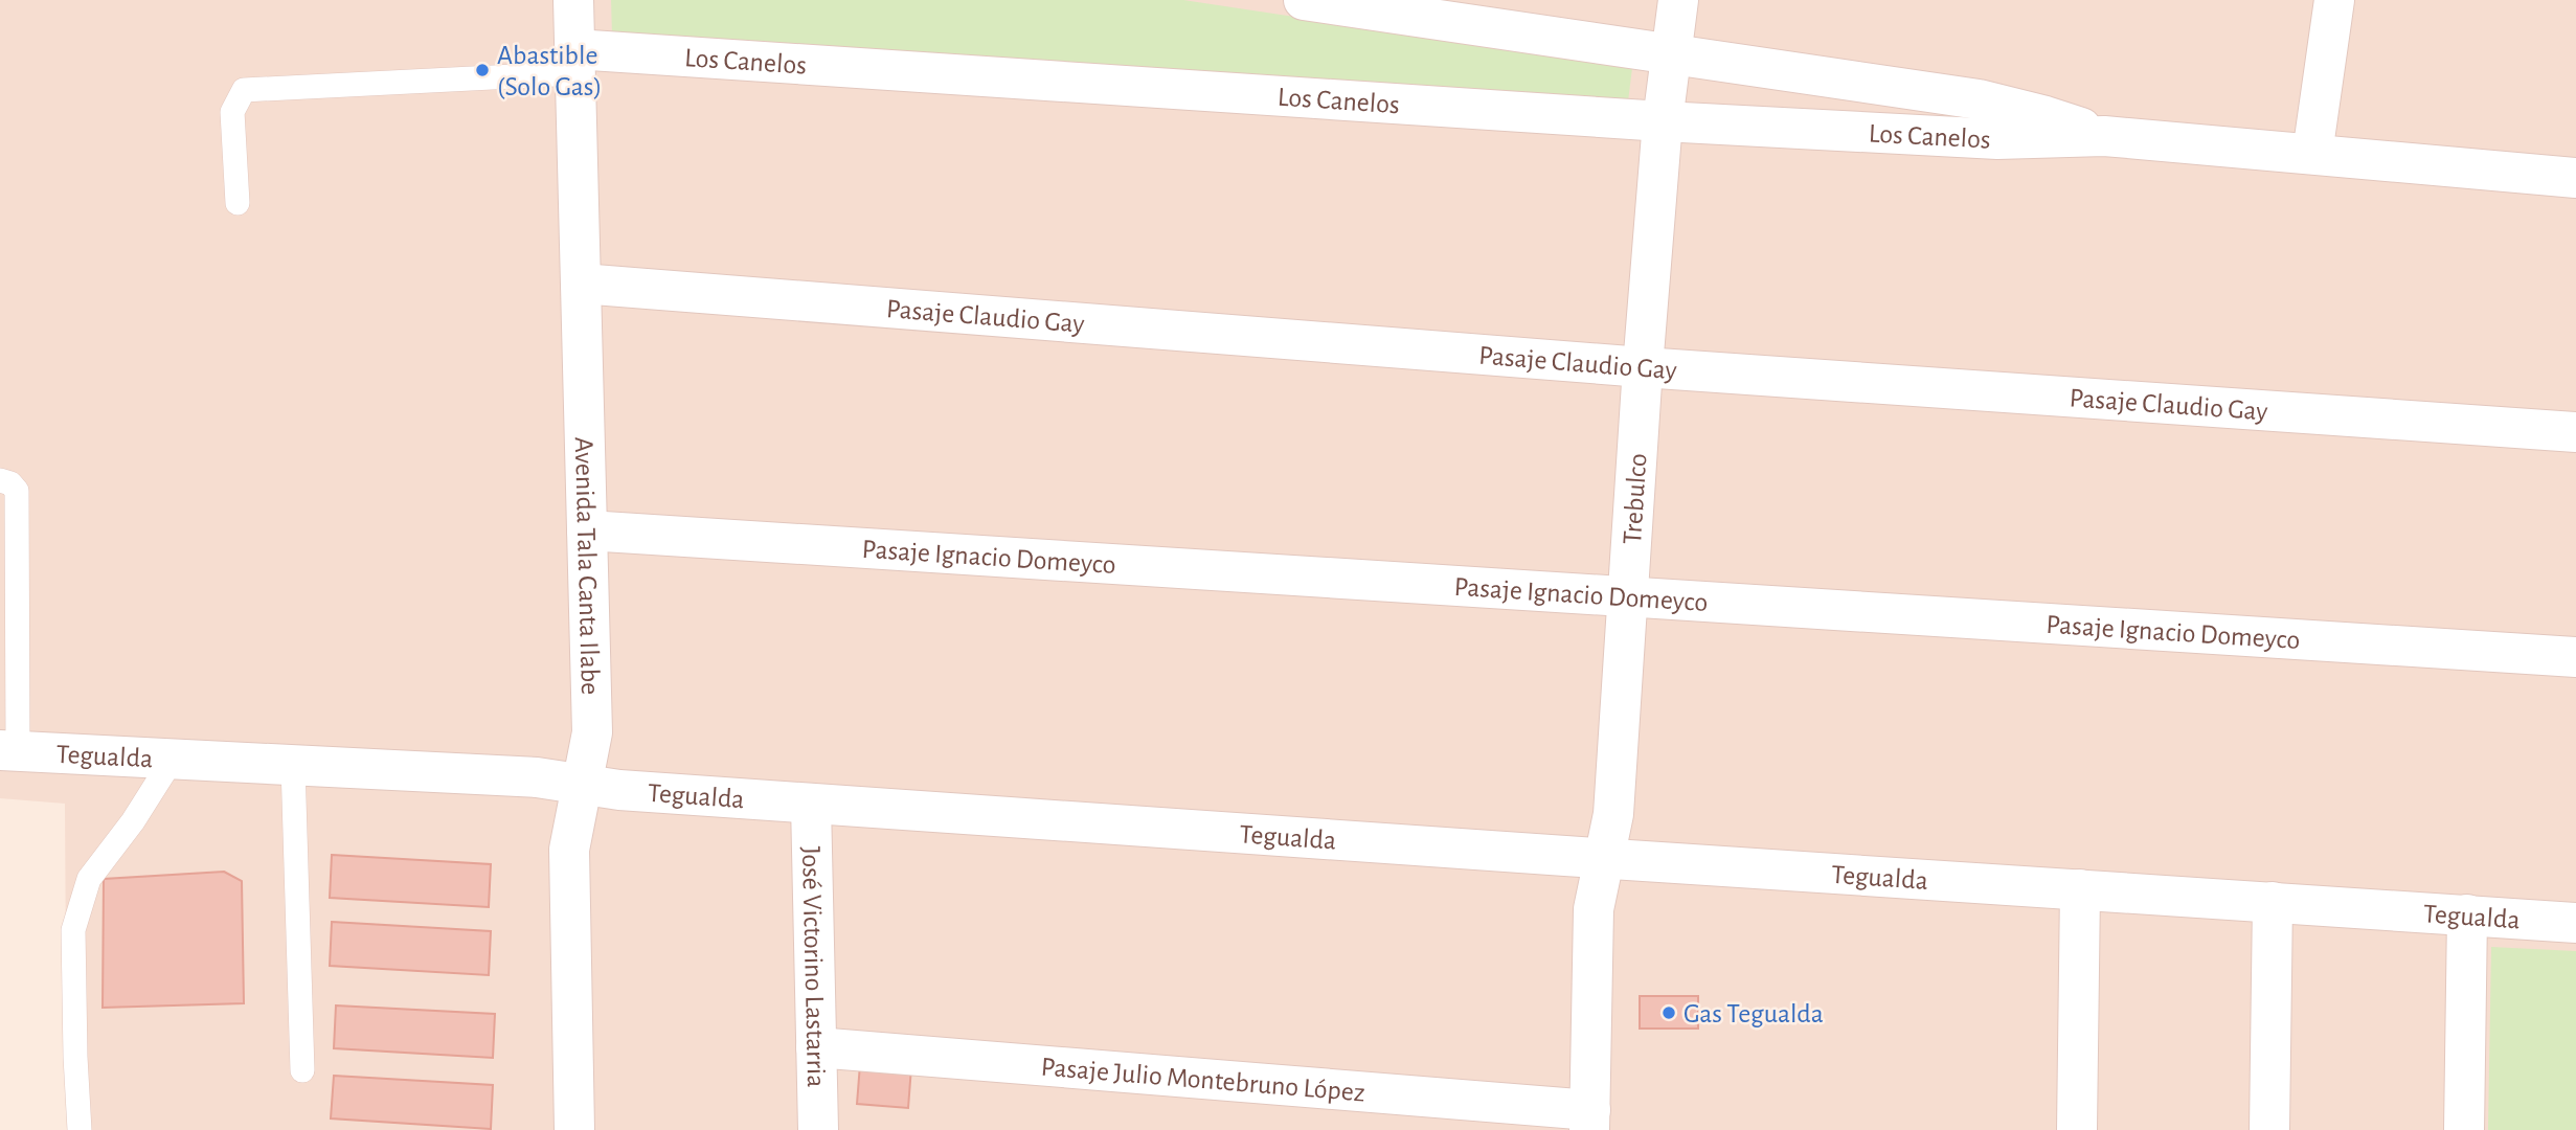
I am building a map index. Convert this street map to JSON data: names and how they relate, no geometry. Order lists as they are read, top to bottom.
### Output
{
  "streets": {
    "street": [
      "Los Canelos",
      "Pasaje Claudio Gay",
      "Trebulco",
      "Pasaje Ignacio Domeyco",
      "Avenida Tala Canta Ilabe",
      "Tegualda",
      "José Victorino Lastarria",
      "Pasaje Julio Montebruno López"
    ]
  },
  "crossings": [
    ["Los Canelos", "Trebulco"],
    ["Los Canelos", "Avenida Tala Canta Ilabe"],
    ["Pasaje Claudio Gay", "Trebulco"],
    ["Pasaje Claudio Gay", "Avenida Tala Canta Ilabe"],
    ["Trebulco", "Pasaje Ignacio Domeyco"],
    ["Trebulco", "Tegualda"],
    ["Trebulco", "Pasaje Julio Montebruno López"],
    ["Pasaje Ignacio Domeyco", "Avenida Tala Canta Ilabe"],
    ["Avenida Tala Canta Ilabe", "Tegualda"],
    ["Tegualda", "José Victorino Lastarria"],
    ["José Victorino Lastarria", "Pasaje Julio Montebruno López"]
  ],
  "places": ["Abastible (Solo Gas)", "Gas Tegualda"]
}
